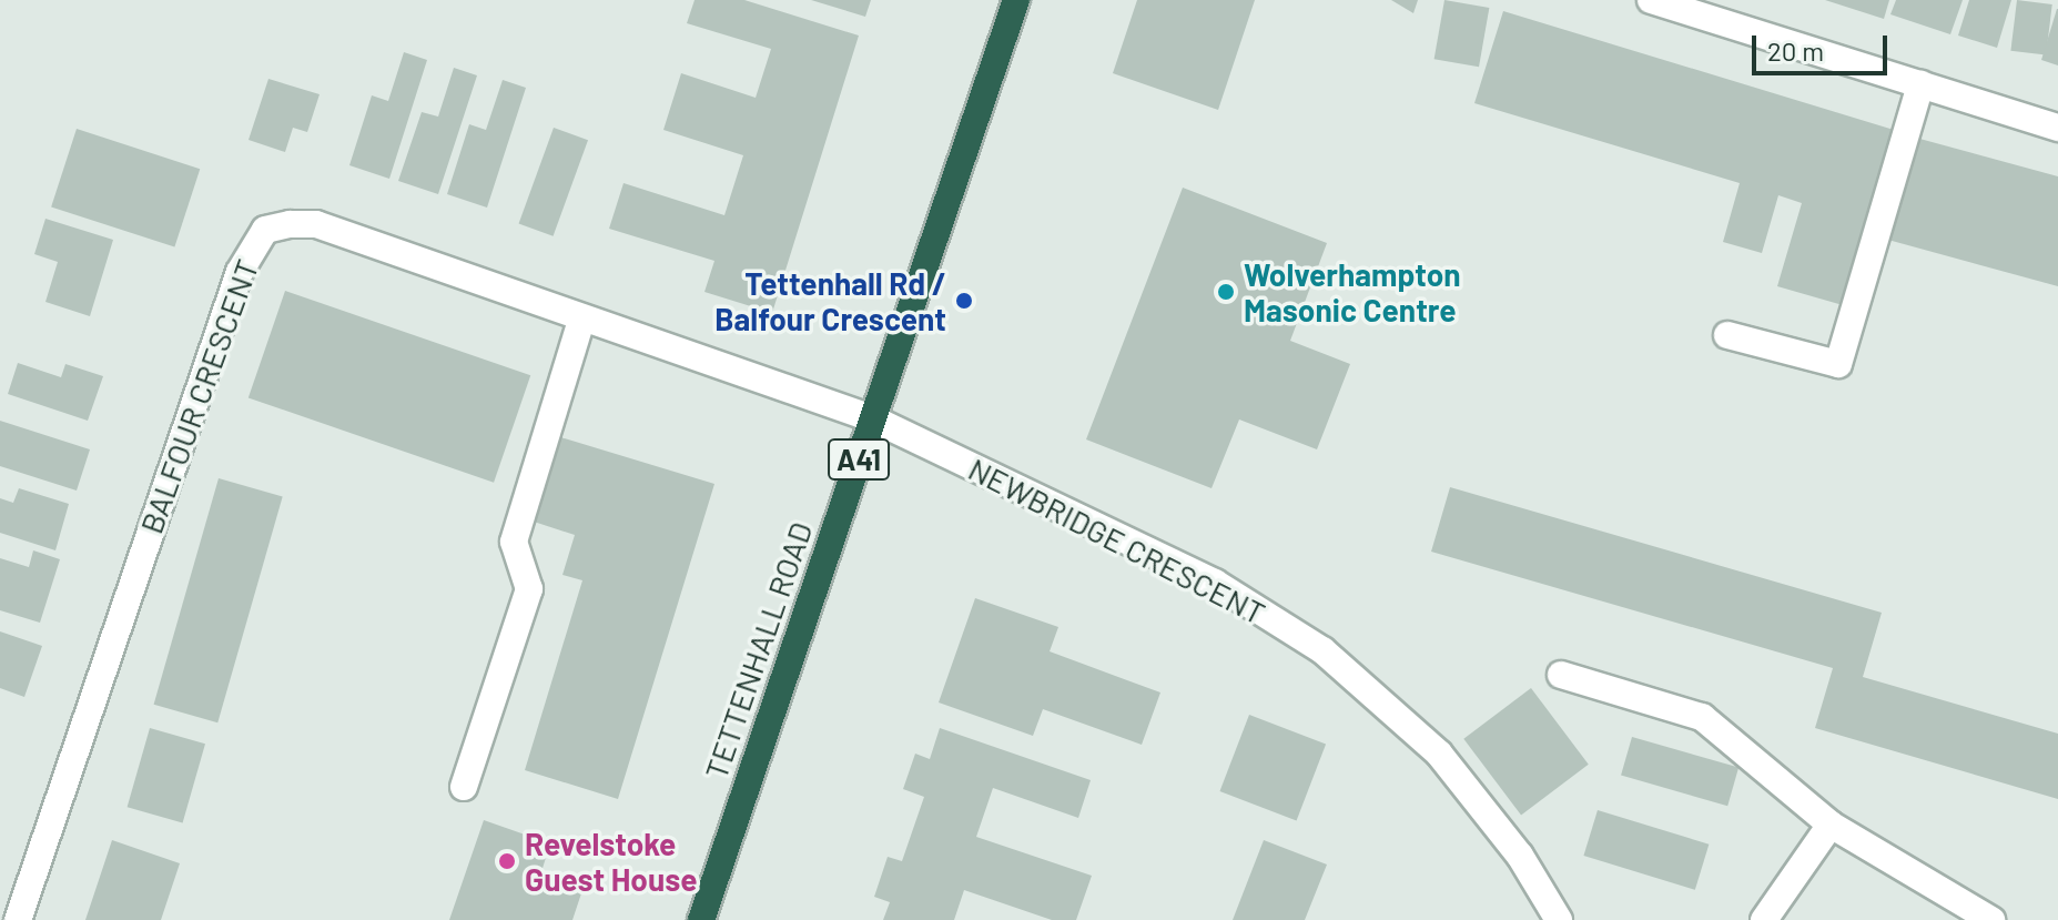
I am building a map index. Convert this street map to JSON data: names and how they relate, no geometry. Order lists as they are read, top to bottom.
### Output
{
  "streets": {
    "highway": ["A41", "TETTENHALL ROAD"],
    "street": ["BALFOUR CRESCENT", "NEWBRIDGE CRESCENT"]
  },
  "crossings": [
    ["BALFOUR CRESCENT", "NEWBRIDGE CRESCENT"],
    ["BALFOUR CRESCENT", "TETTENHALL ROAD"],
    ["NEWBRIDGE CRESCENT", "TETTENHALL ROAD"]
  ],
  "places": ["Wolverhampton Masonic Centre", "Tettenhall Rd / Balfour Crescent", "Revelstoke Guest House"],
  "scale_bar": "20 m"
}
